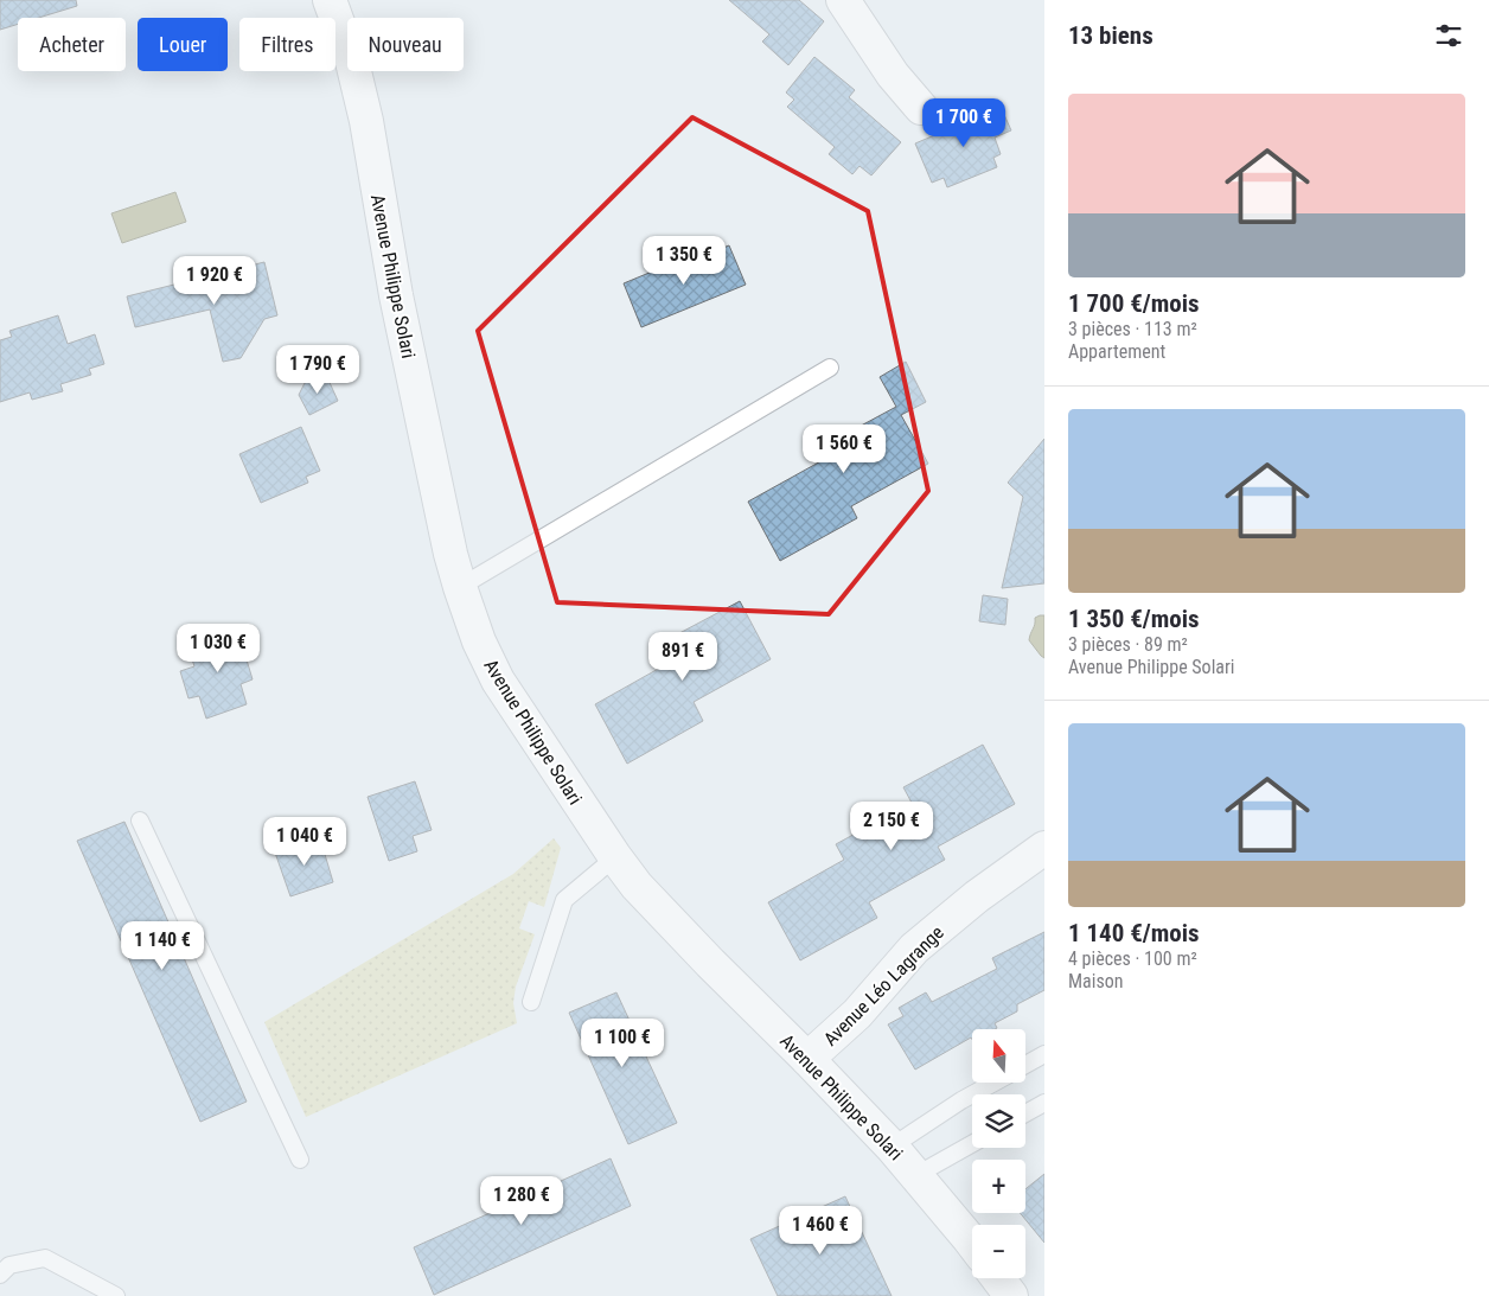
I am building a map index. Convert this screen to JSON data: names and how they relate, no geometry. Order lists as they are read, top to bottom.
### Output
{
  "streets": {
    "main road": ["Avenue Philippe Solari", "Avenue Léo Lagrange"]
  },
  "crossings": [
    ["Avenue Philippe Solari", "Avenue Léo Lagrange"]
  ],
  "north": "top",
  "page": {
    "heading": "13 biens",
    "chip": [
      "Acheter",
      "Louer",
      "Filtres",
      "Nouveau"
    ],
    "list": [
      {
        "name": "1 700 €/mois",
        "note": "3 pièces · 113 m² · Appartement"
      },
      {
        "name": "1 350 €/mois",
        "note": "3 pièces · 89 m² · Avenue Philippe Solari"
      },
      {
        "name": "1 140 €/mois",
        "note": "4 pièces · 100 m² · Maison"
      }
    ],
    "price": [
      "1 700 €",
      "1 350 €",
      "1 920 €",
      "1 790 €",
      "1 560 €",
      "1 030 €",
      "891 €",
      "2 150 €",
      "1 040 €",
      "1 140 €",
      "1 100 €",
      "1 280 €",
      "1 460 €"
    ],
    "map_buttons": ["+", "−"]
  }
}
